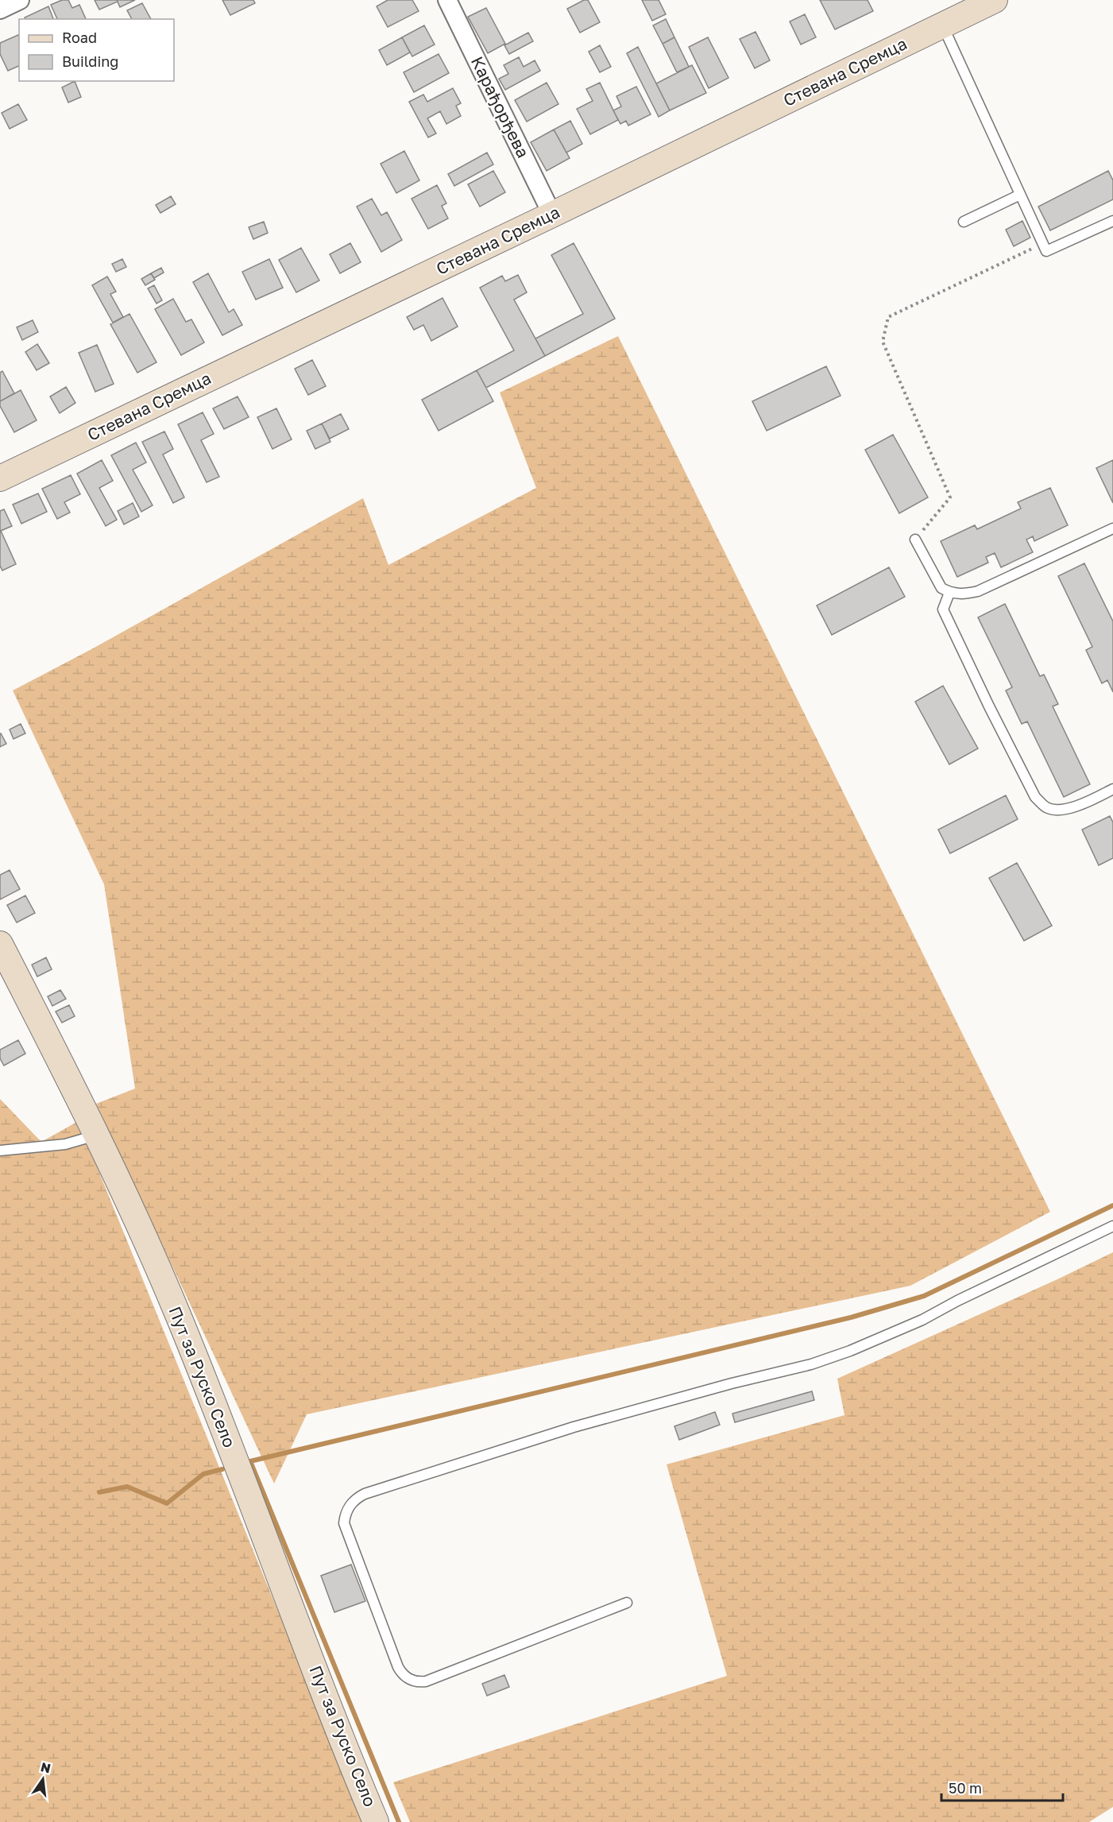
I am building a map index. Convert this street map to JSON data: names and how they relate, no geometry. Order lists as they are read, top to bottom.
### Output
{
  "streets": {
    "main road": ["Стевана Сремца", "Пут за Руско Село"],
    "street": ["Карађорђева"]
  },
  "crossings": [
    ["Стевана Сремца", "Карађорђева"]
  ],
  "legend": ["Road", "Building"],
  "scale_bar": "50 m",
  "north": "top"
}
